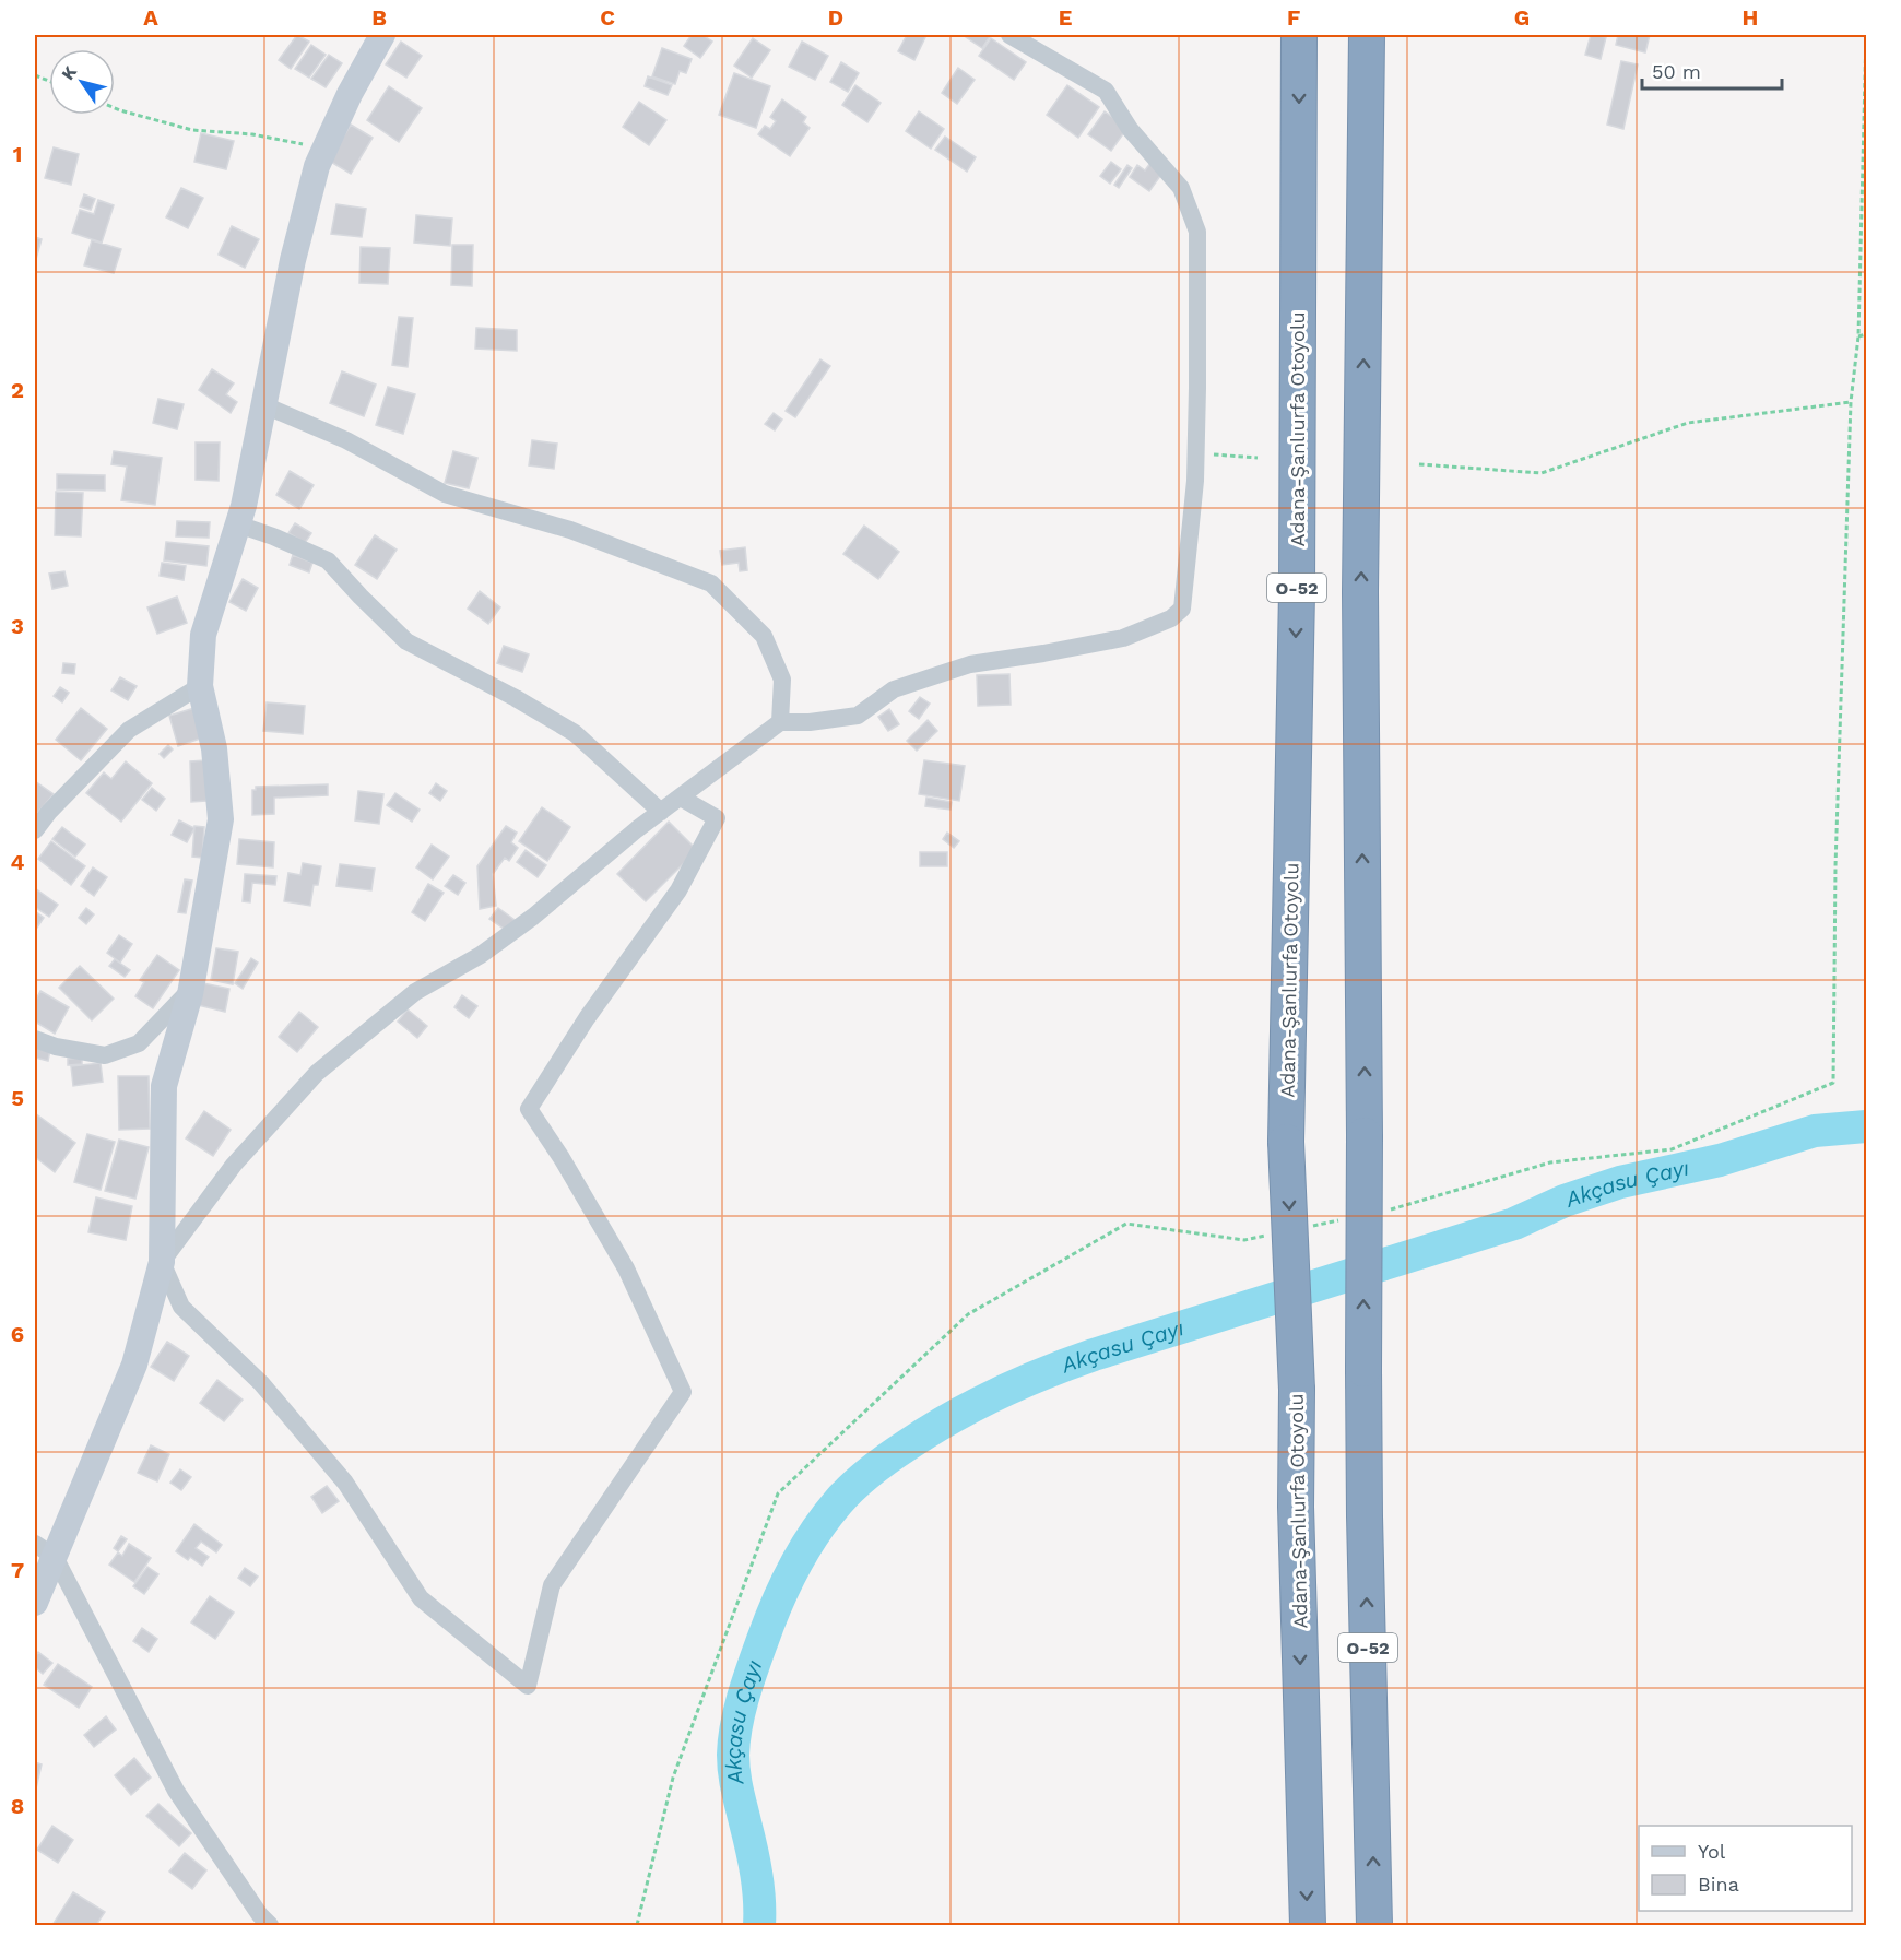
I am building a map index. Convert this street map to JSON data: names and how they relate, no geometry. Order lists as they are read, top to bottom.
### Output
{
  "streets": {
    "highway": ["Adana-Şanlıurfa Otoyolu", "O-52"]
  },
  "water": ["Akçasu Çayı"],
  "legend": ["Yol", "Bina"],
  "scale_bar": "50 m",
  "north": "top left",
  "grid": {
    "columns": [
      "A",
      "B",
      "C",
      "D",
      "E",
      "F",
      "G",
      "H"
    ],
    "rows": [
      "1",
      "2",
      "3",
      "4",
      "5",
      "6",
      "7",
      "8"
    ]
  }
}
